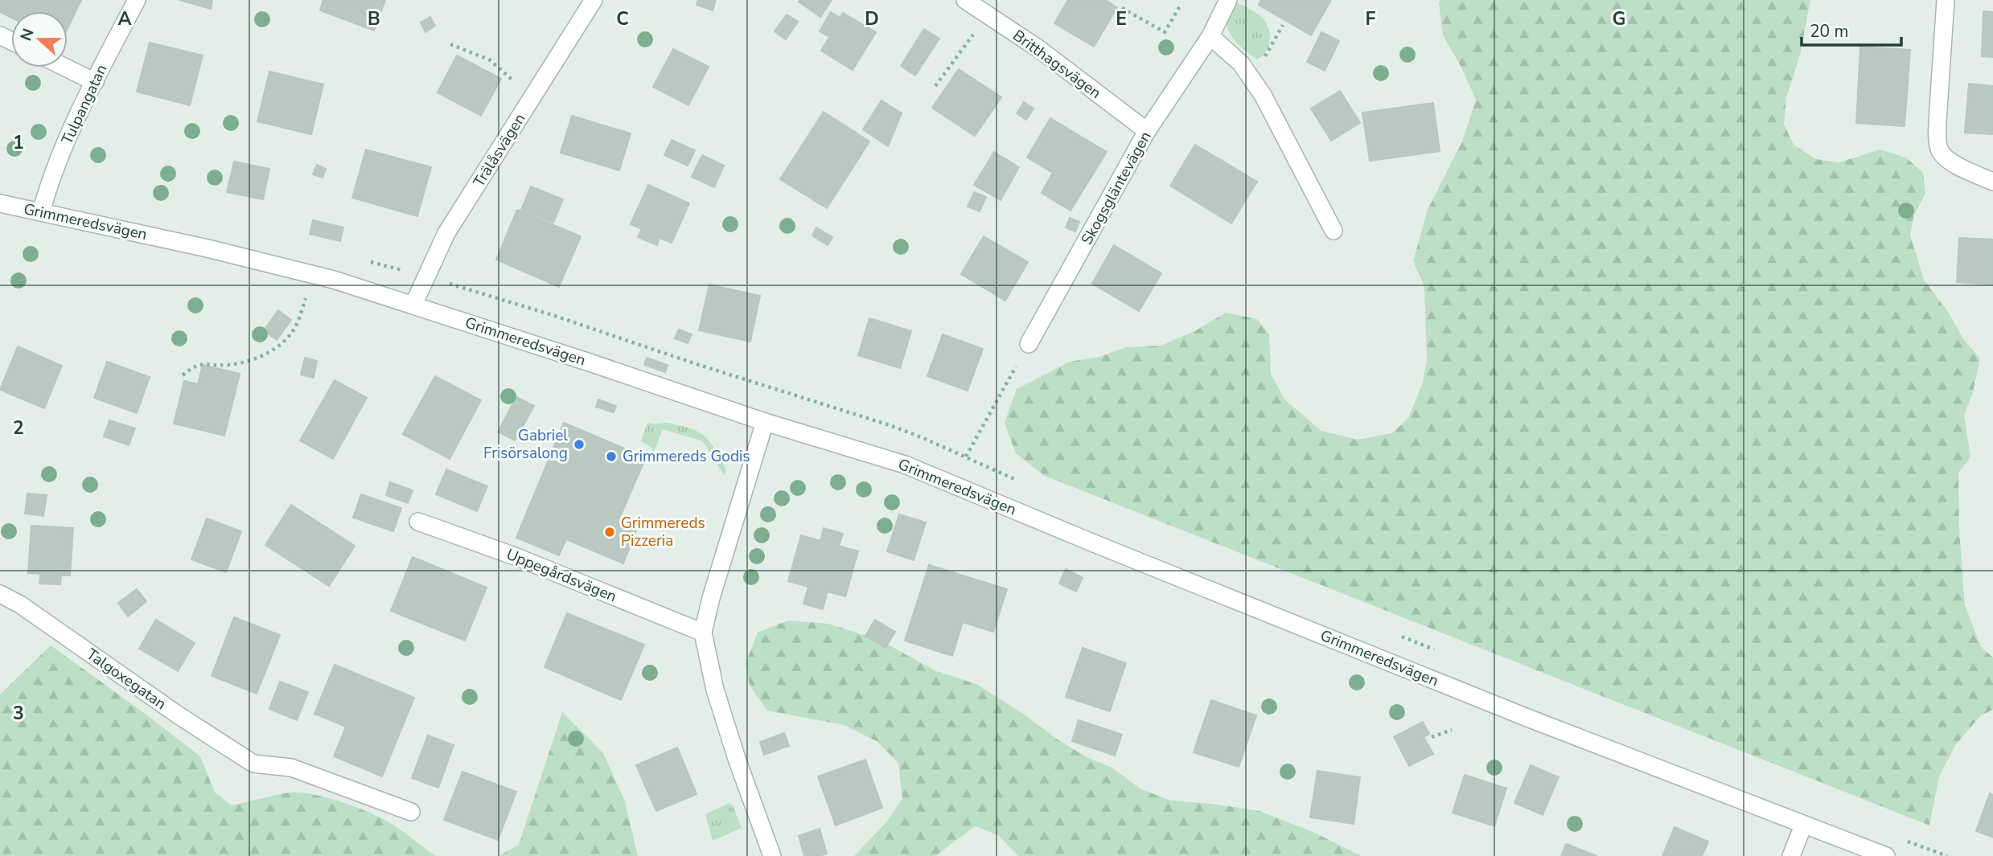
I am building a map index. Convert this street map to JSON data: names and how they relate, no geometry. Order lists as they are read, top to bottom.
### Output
{
  "streets": {
    "street": [
      "Britthagsvägen",
      "Tulpangatan",
      "Trälåsvägen",
      "Skogsgläntevägen",
      "Grimmeredsvägen",
      "Uppegårdsvägen",
      "Talgoxegatan"
    ]
  },
  "crossings": [
    ["Britthagsvägen", "Skogsgläntevägen"],
    ["Tulpangatan", "Grimmeredsvägen"],
    ["Trälåsvägen", "Grimmeredsvägen"]
  ],
  "places": ["Gabriel Frisörsalong", "Grimmereds Godis", "Grimmereds Pizzeria"],
  "scale_bar": "20 m",
  "north": "left",
  "grid": {
    "columns": [
      "A",
      "B",
      "C",
      "D",
      "E",
      "F",
      "G"
    ],
    "rows": ["1", "2", "3"]
  }
}
